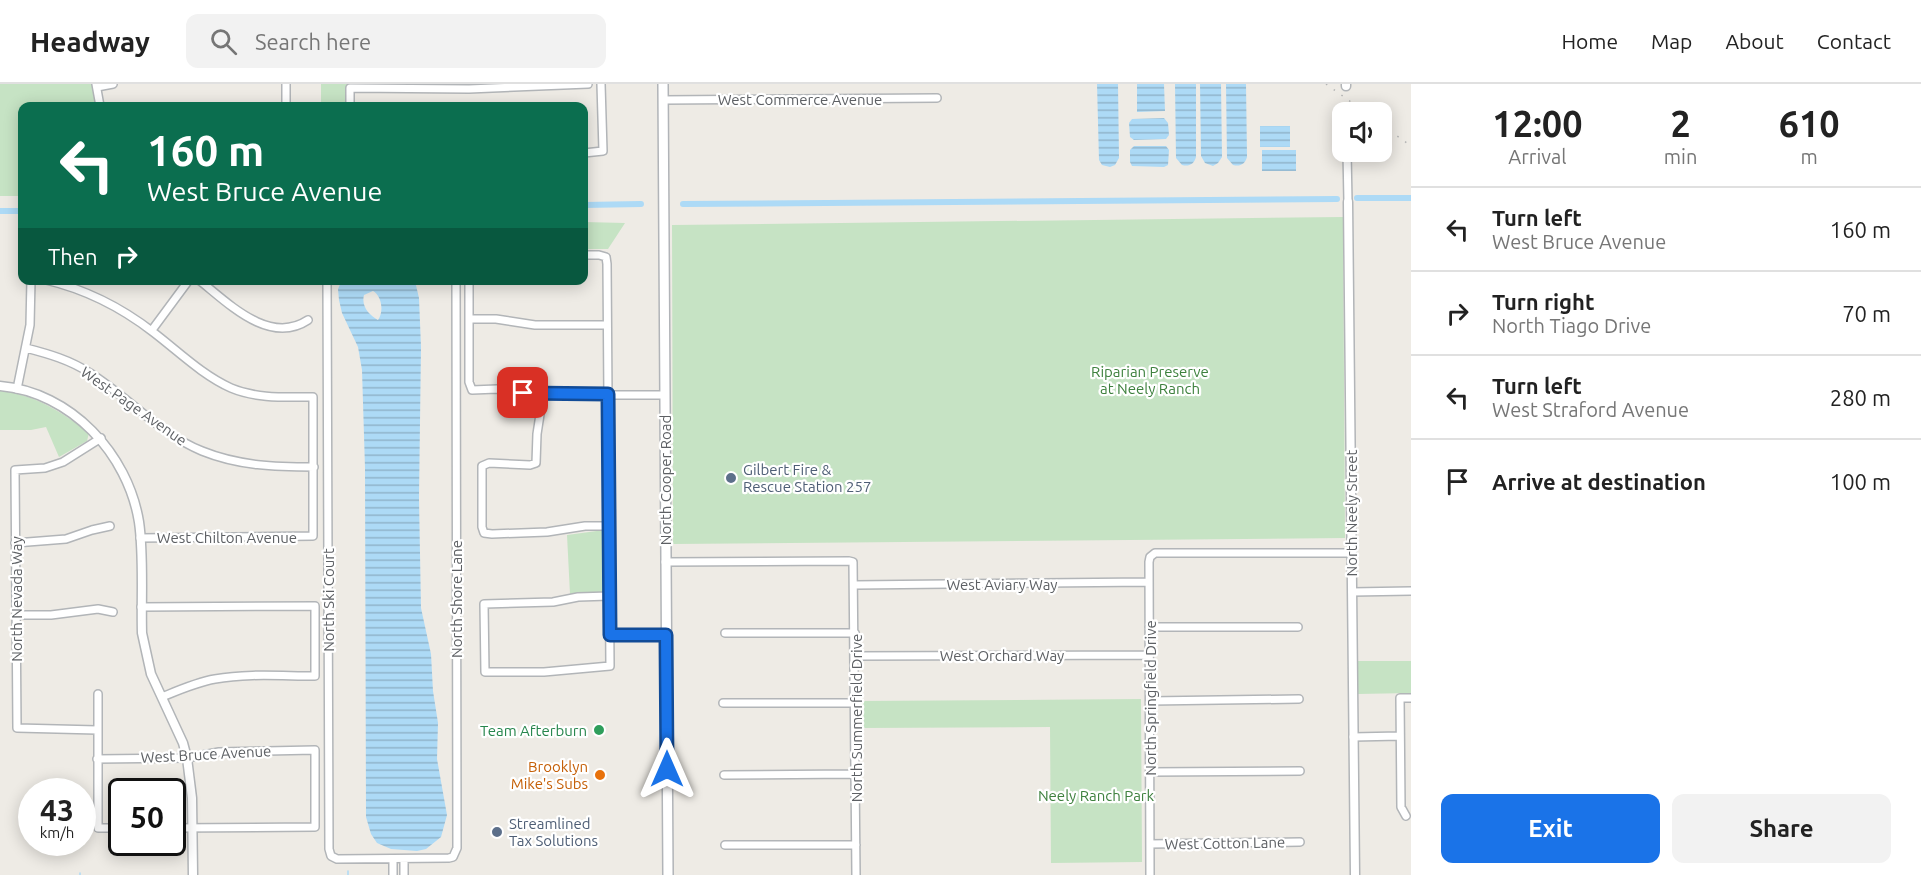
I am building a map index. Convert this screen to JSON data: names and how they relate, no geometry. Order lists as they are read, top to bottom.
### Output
{
  "streets": {
    "main road": ["North Cooper Road"],
    "street": [
      "West Commerce Avenue",
      "West Page Avenue",
      "North Neely Street",
      "West Chilton Avenue",
      "West Aviary Way",
      "North Nevada Way",
      "North Shore Lane",
      "North Ski Court",
      "West Orchard Way",
      "North Springfield Drive",
      "North Summerfield Drive",
      "West Bruce Avenue",
      "West Cotton Lane"
    ]
  },
  "crossings": [
    ["West Commerce Avenue", "North Cooper Road"],
    ["West Page Avenue", "West Chilton Avenue"],
    ["North Cooper Road", "North Summerfield Drive"],
    ["North Neely Street", "North Springfield Drive"],
    ["West Aviary Way", "North Springfield Drive"],
    ["West Aviary Way", "North Summerfield Drive"],
    ["North Shore Lane", "North Ski Court"],
    ["West Orchard Way", "North Springfield Drive"],
    ["West Orchard Way", "North Summerfield Drive"],
    ["North Springfield Drive", "West Cotton Lane"]
  ],
  "parks": ["Riparian Preserve at Neely Ranch", "Neely Ranch Park"],
  "places": [
    "Gilbert Fire & Rescue Station 257",
    "Team Afterburn",
    "Brooklyn Mike's Subs",
    "Streamlined Tax Solutions"
  ],
  "page": {
    "header": "Headway",
    "search": "Search here",
    "nav": [
      "Home",
      "Map",
      "About",
      "Contact"
    ],
    "eta": [
      "12:00",
      "Arrival",
      "2",
      "min",
      "610",
      "m"
    ],
    "turn": ["160 m", "West Bruce Avenue"],
    "list": [
      {
        "name": "Turn left",
        "note": "West Bruce Avenue",
        "value": "160 m"
      },
      {
        "name": "Turn right",
        "note": "North Tiago Drive",
        "value": "70 m"
      },
      {
        "name": "Turn left",
        "note": "West Straford Avenue",
        "value": "280 m"
      },
      {
        "name": "Arrive at destination",
        "value": "100 m"
      }
    ],
    "then": "Then",
    "speed": "43 km/h",
    "limit": "50",
    "buttons": ["Exit", "Share"]
  }
}
